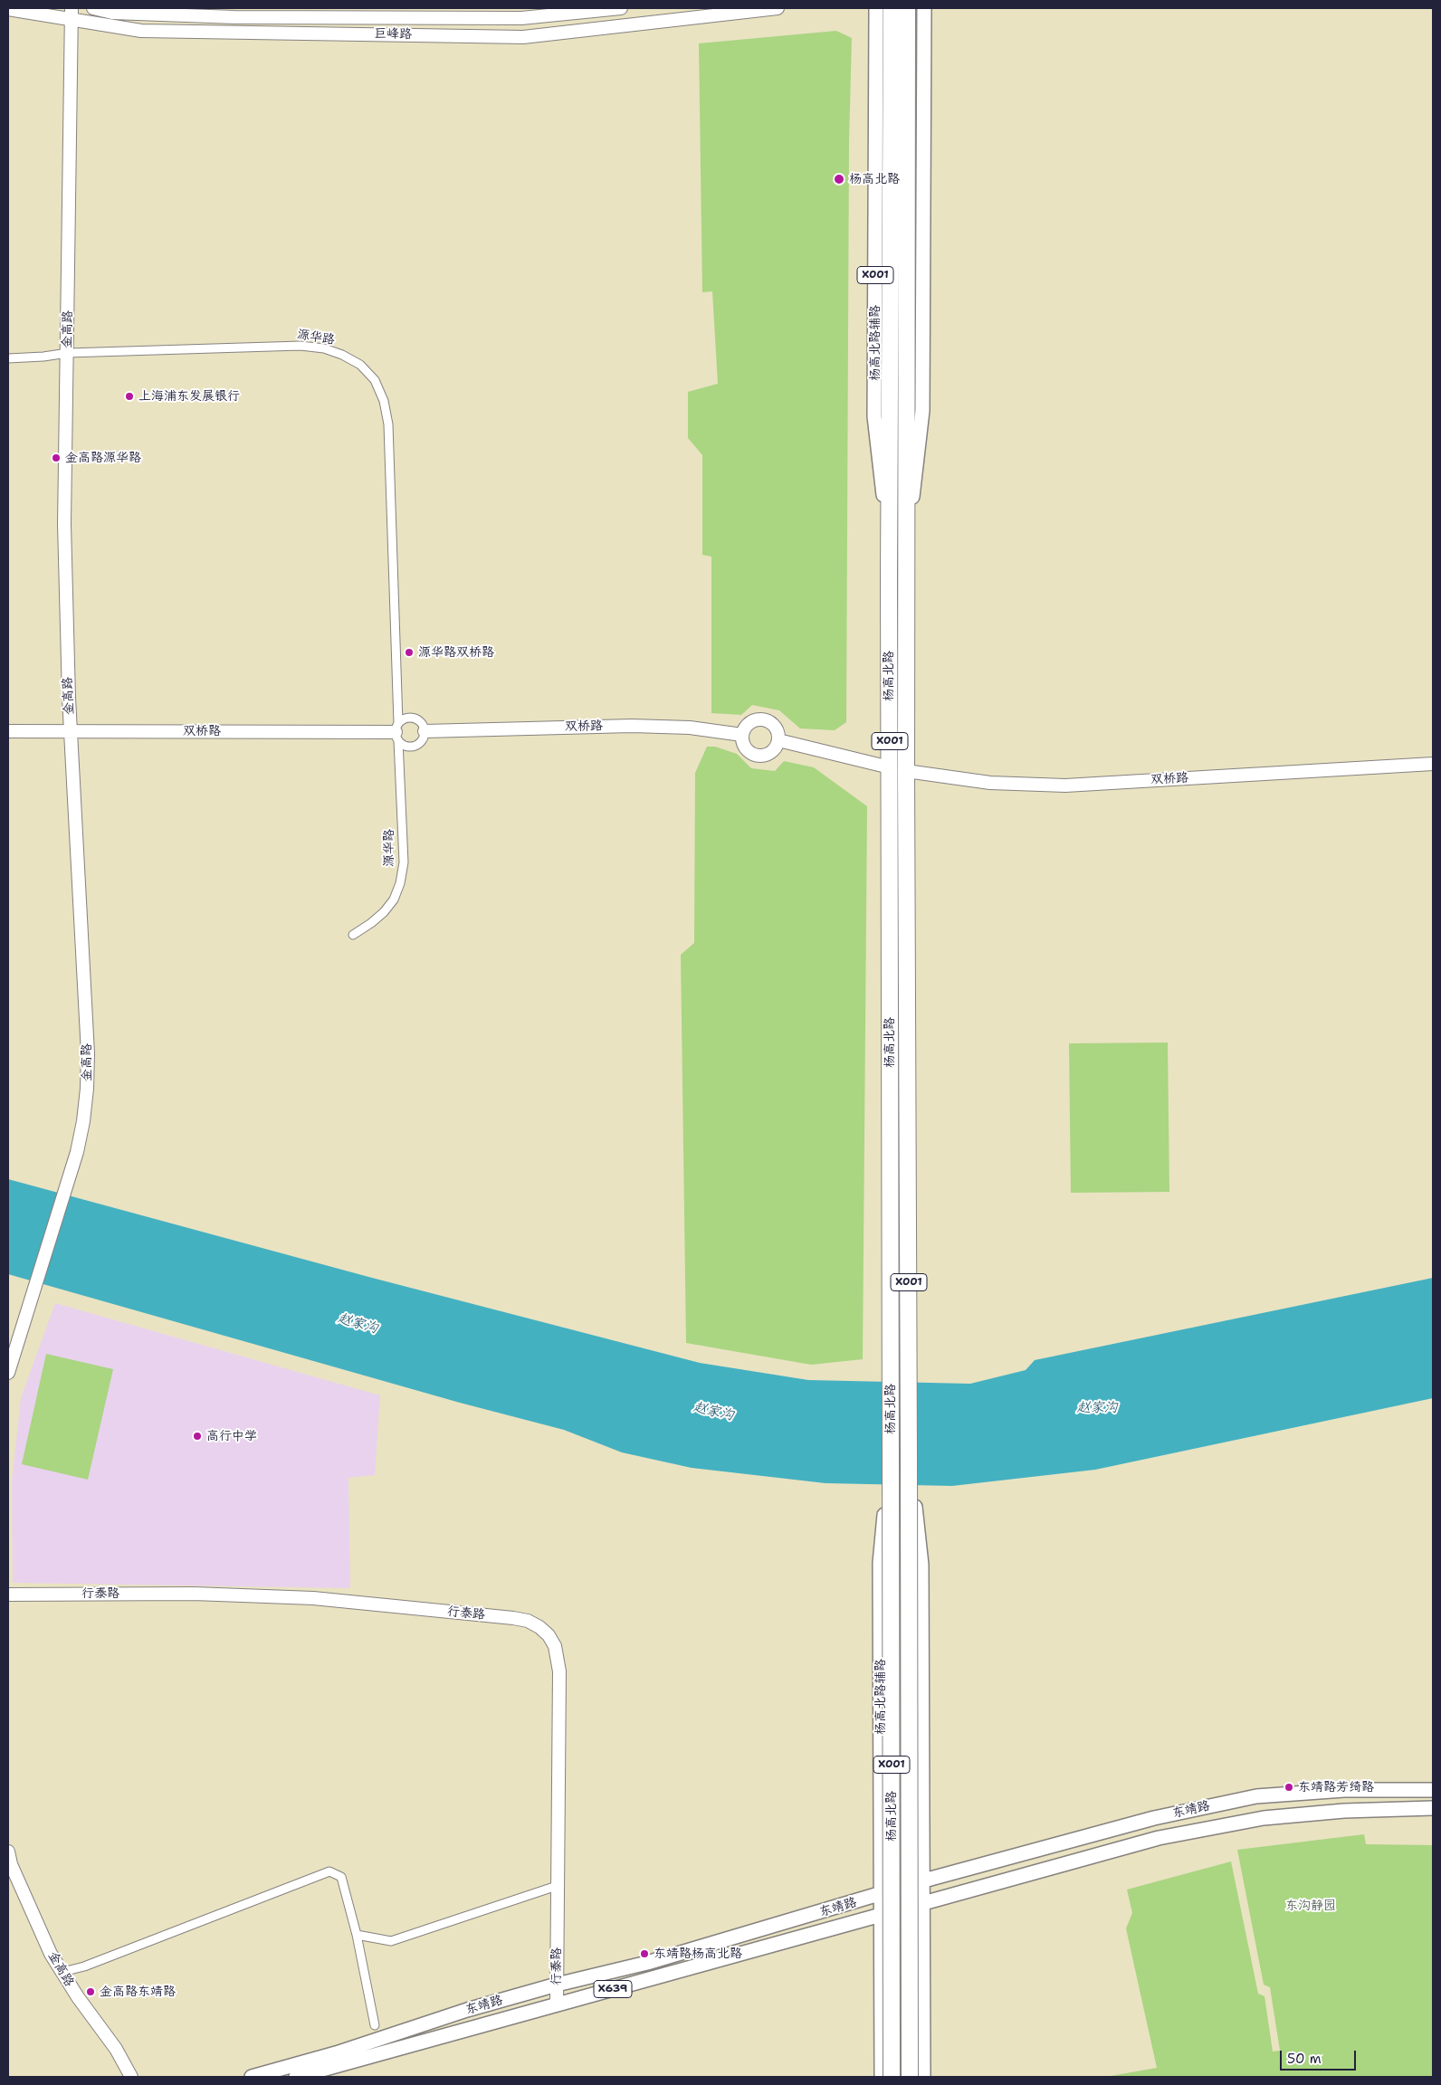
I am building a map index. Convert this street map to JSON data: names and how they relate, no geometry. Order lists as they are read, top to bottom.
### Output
{
  "streets": {
    "highway": ["X001", "杨高北路"],
    "main road": [
      "巨峰路",
      "金高路",
      "杨高北路辅路",
      "双桥路",
      "行泰路",
      "东靖路",
      "X639"
    ],
    "street": ["源华路"]
  },
  "crossings": [
    ["巨峰路", "金高路"],
    ["X001", "杨高北路"],
    ["X001", "东靖路"],
    ["金高路", "源华路"],
    ["金高路", "双桥路"],
    ["源华路", "双桥路"],
    ["杨高北路辅路", "杨高北路"],
    ["杨高北路辅路", "东靖路"],
    ["杨高北路", "双桥路"],
    ["行泰路", "东靖路"]
  ],
  "water": ["赵家沟"],
  "parks": ["东沟静园"],
  "places": [
    "杨高北路",
    "上海浦东发展银行",
    "金高路源华路",
    "源华路双桥路",
    "高行中学",
    "东靖路芳绮路",
    "东靖路杨高北路",
    "金高路东靖路"
  ],
  "scale_bar": "50 m"
}
